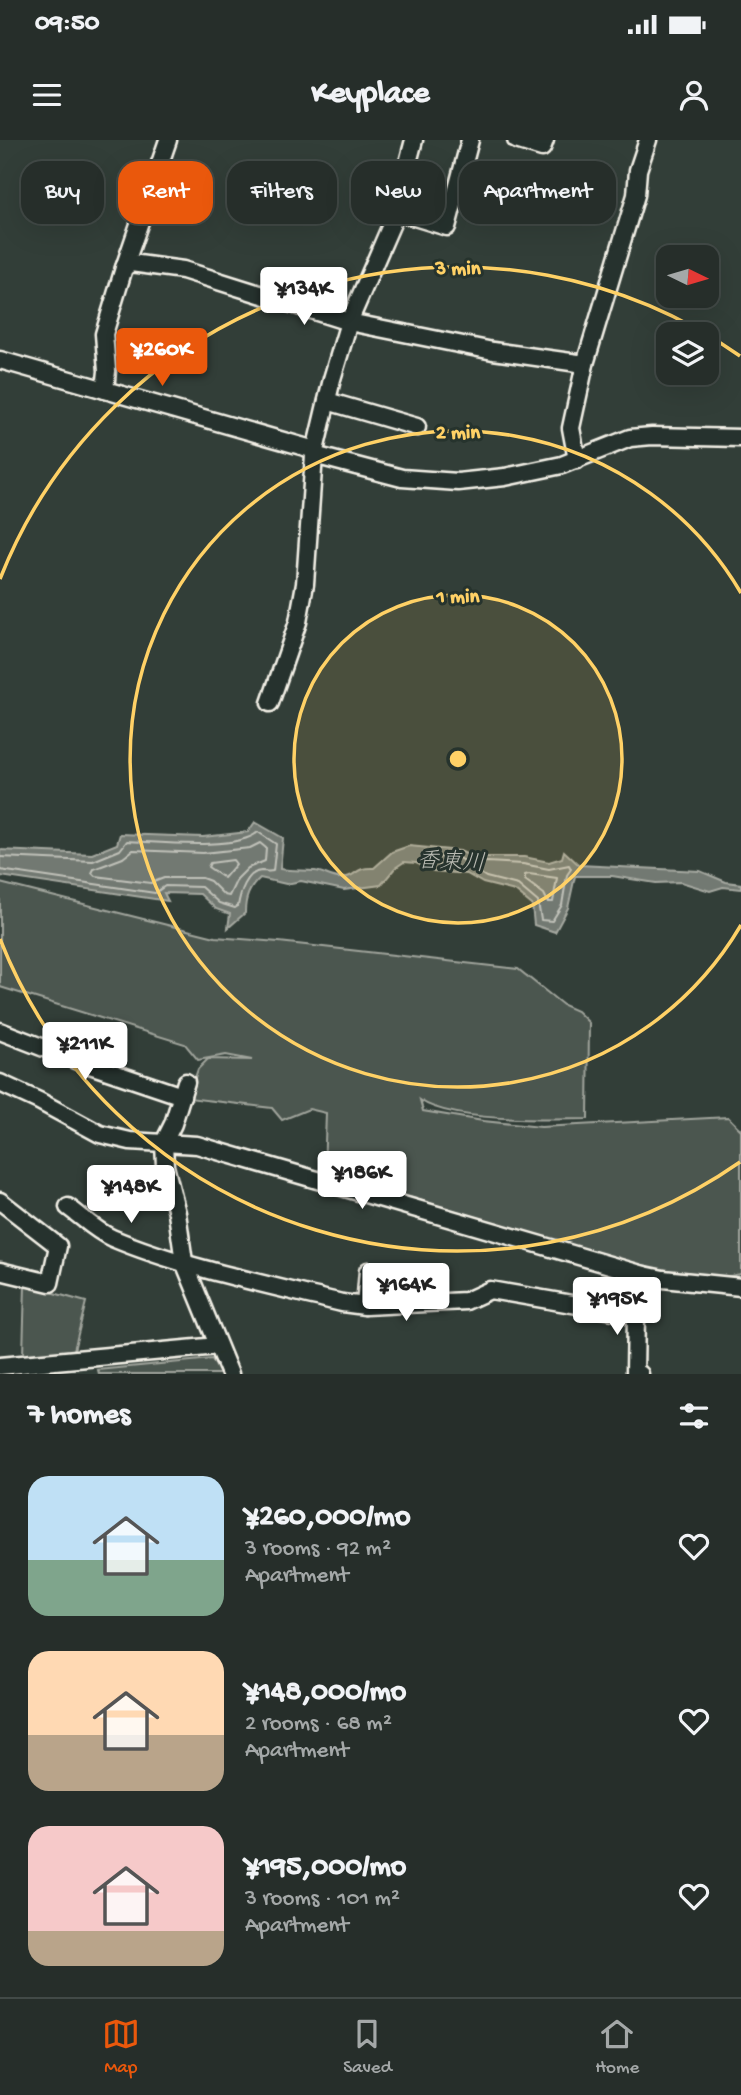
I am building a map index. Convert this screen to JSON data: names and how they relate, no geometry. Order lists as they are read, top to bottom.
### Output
{
  "water": ["香東川"],
  "north": "right",
  "page": {
    "status": "09:50",
    "header": "Keyplace",
    "chip": [
      "Buy",
      "Rent",
      "Filters",
      "New",
      "Apartment"
    ],
    "price": [
      "¥134K",
      "¥260K",
      "¥211K",
      "¥186K",
      "¥148K",
      "¥164K",
      "¥195K"
    ],
    "heading": "7 homes",
    "list": [
      {
        "name": "¥260,000/mo",
        "note": "3 rooms · 92 m² · Apartment"
      },
      {
        "name": "¥148,000/mo",
        "note": "2 rooms · 68 m² · Apartment"
      },
      {
        "name": "¥195,000/mo",
        "note": "3 rooms · 101 m² · Apartment"
      }
    ],
    "tabs": ["Map", "Saved", "Home"]
  },
  "rings": ["3 min", "2 min", "1 min"]
}
